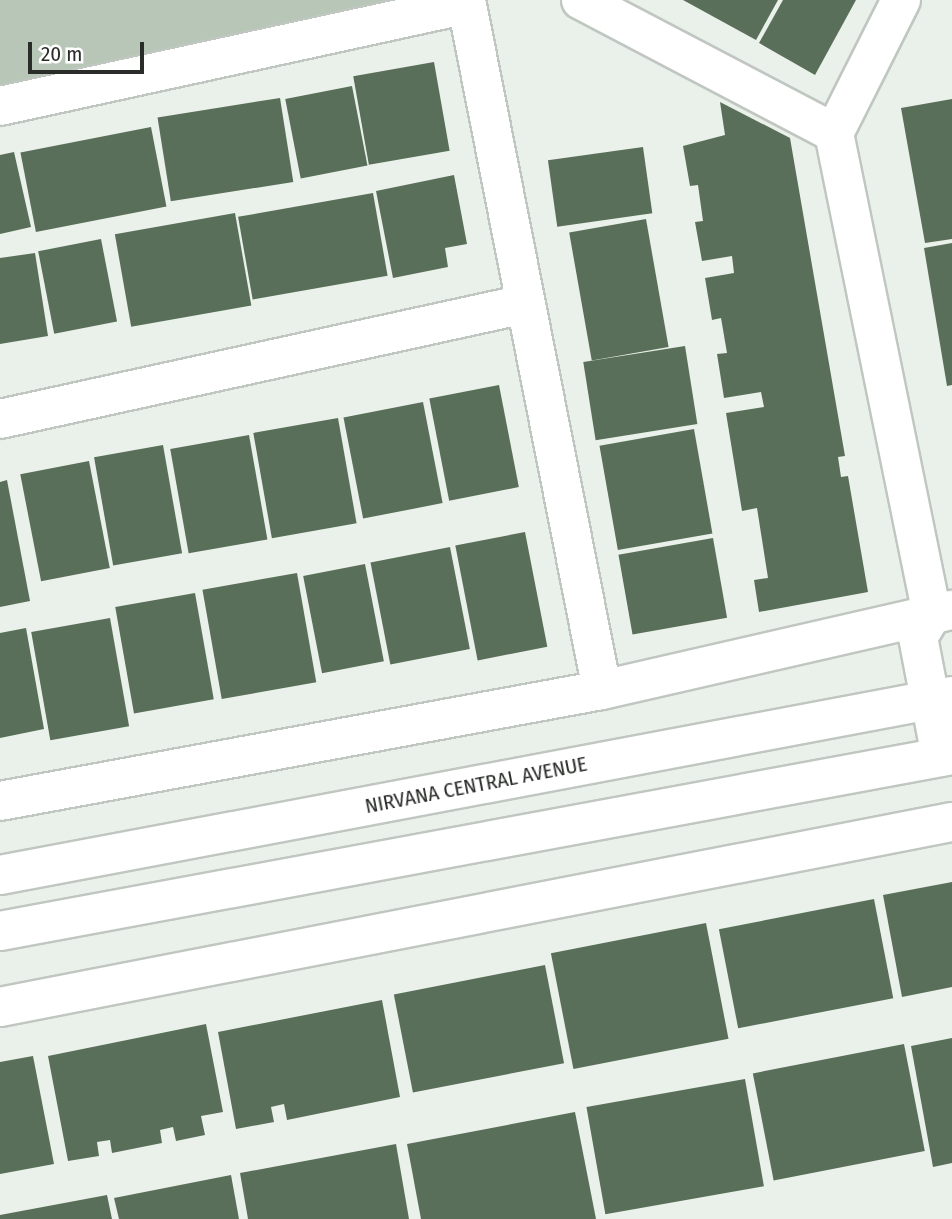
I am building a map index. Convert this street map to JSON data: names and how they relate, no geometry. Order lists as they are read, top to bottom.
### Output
{
  "streets": {
    "street": ["NIRVANA CENTRAL AVENUE"]
  },
  "scale_bar": "20 m"
}
